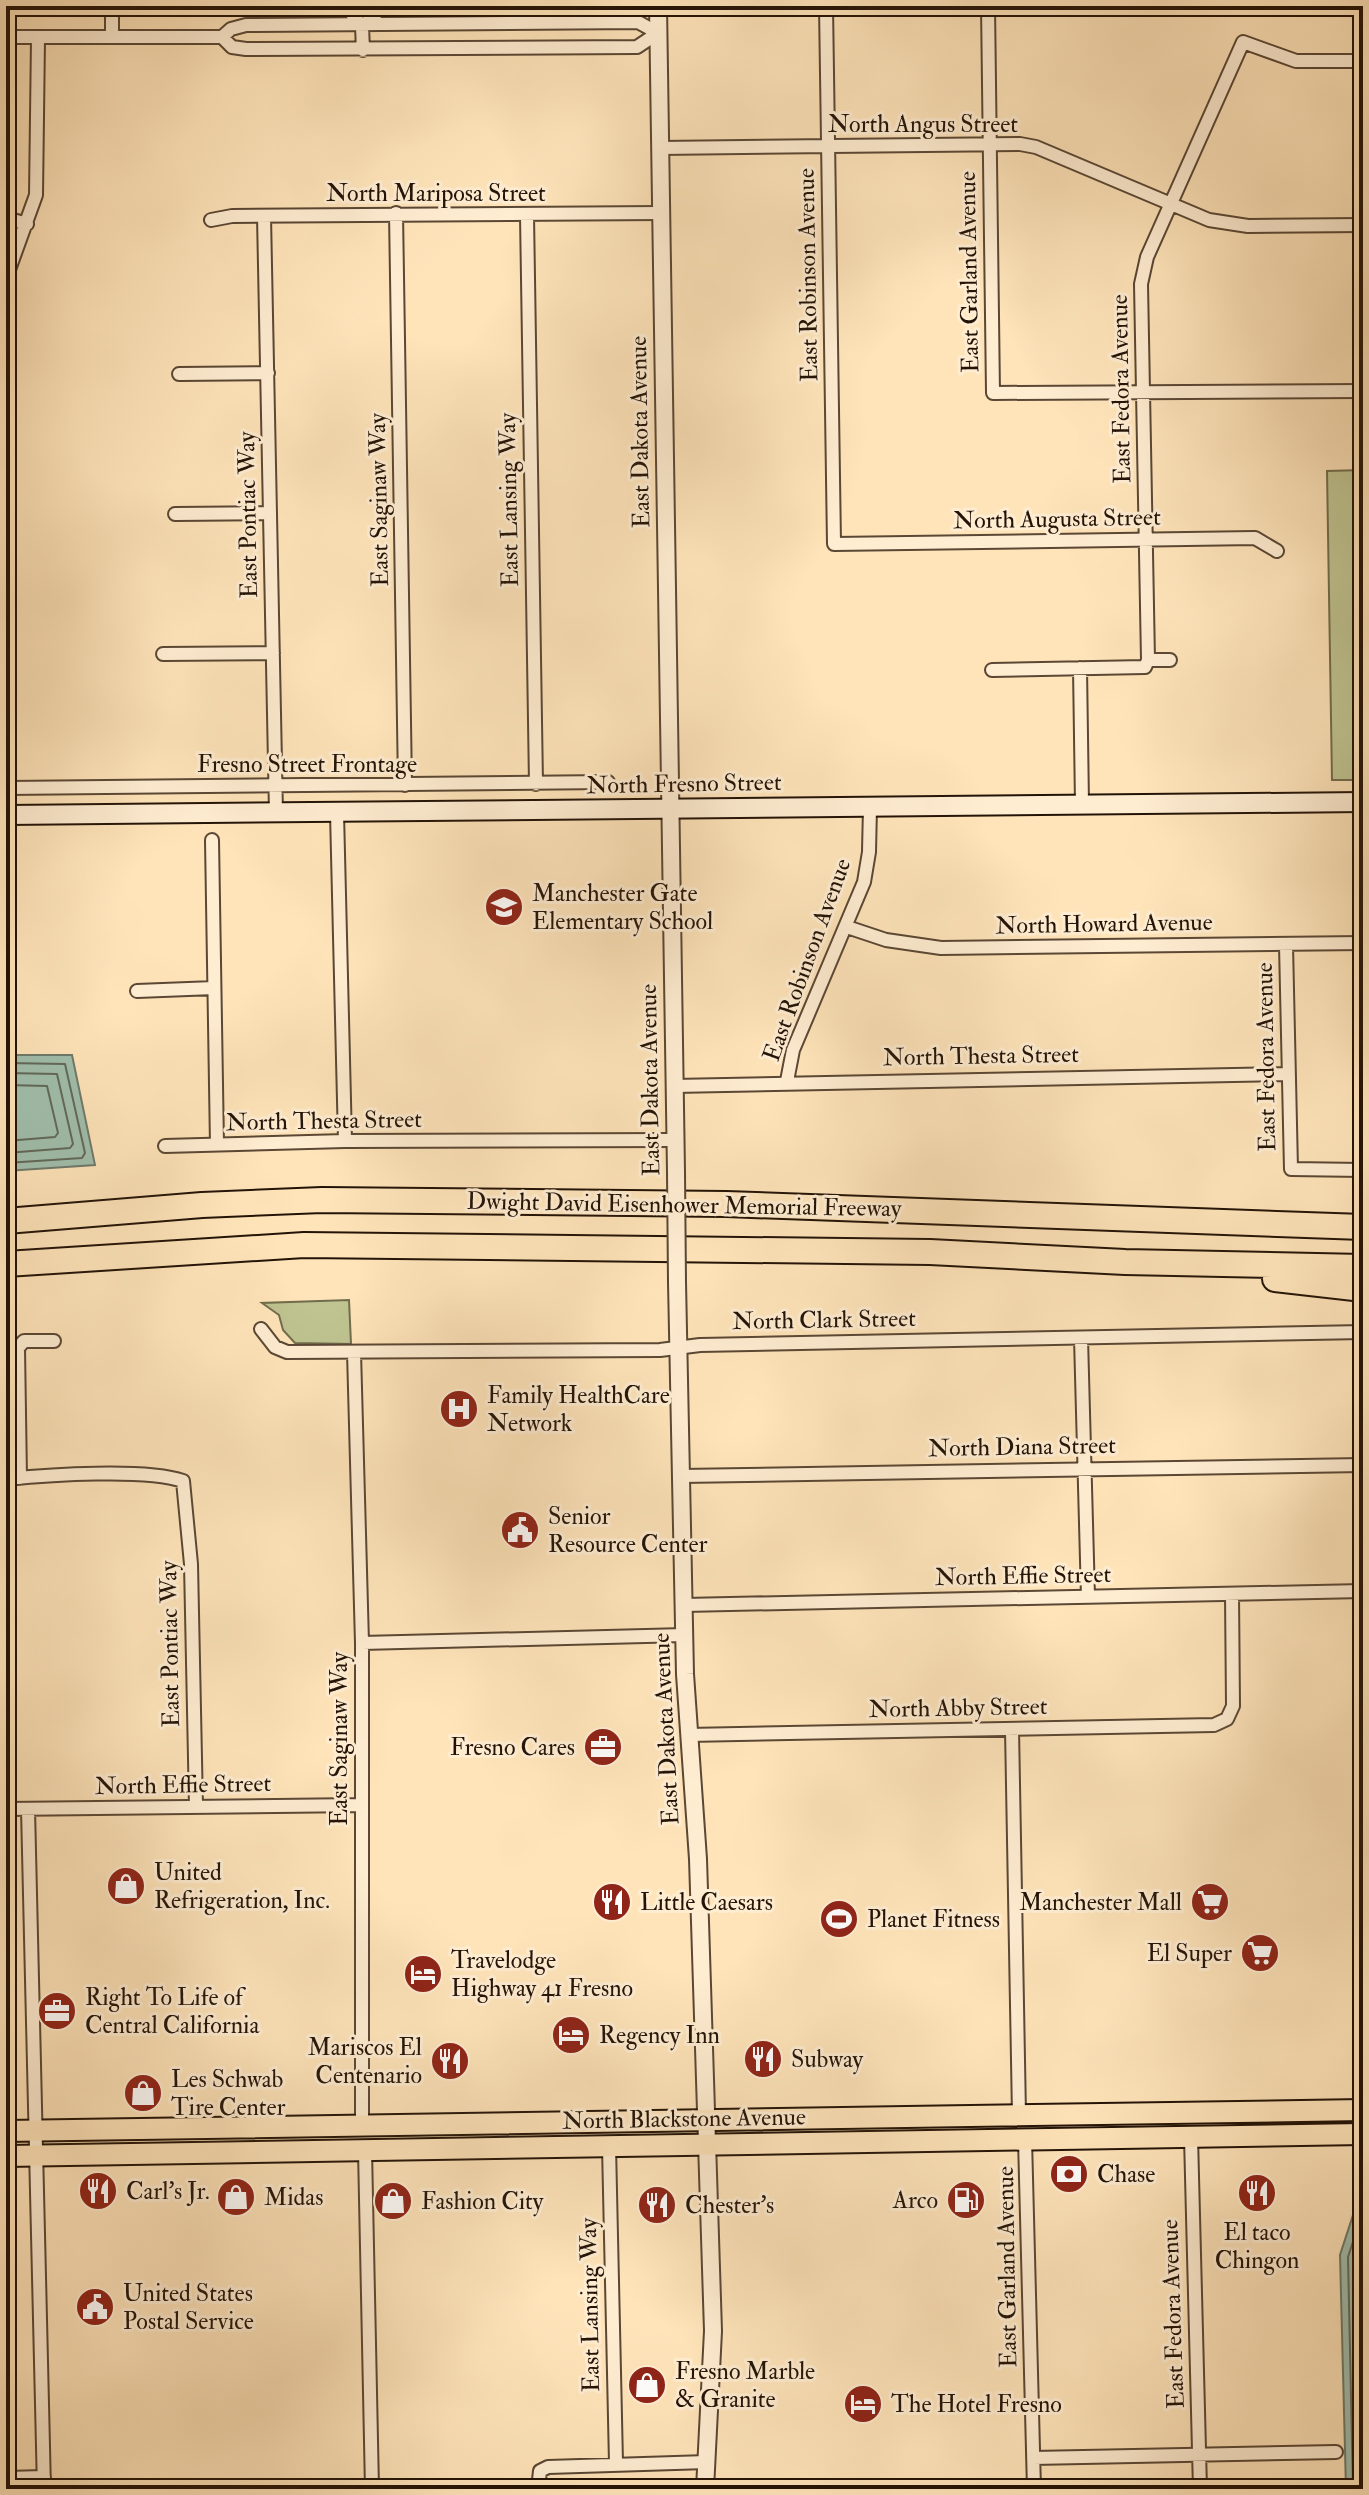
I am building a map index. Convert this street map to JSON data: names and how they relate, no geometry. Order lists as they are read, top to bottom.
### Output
{
  "streets": {
    "highway": ["Dwight David Eisenhower Memorial Freeway"],
    "main road": ["North Fresno Street", "North Blackstone Avenue"],
    "street": [
      "North Angus Street",
      "North Mariposa Street",
      "East Garland Avenue",
      "East Robinson Avenue",
      "East Fedora Avenue",
      "East Dakota Avenue",
      "East Saginaw Way",
      "East Lansing Way",
      "East Pontiac Way",
      "North Augusta Street",
      "Fresno Street Frontage",
      "North Howard Avenue",
      "North Thesta Street",
      "North Clark Street",
      "North Diana Street",
      "North Effie Street",
      "North Abby Street"
    ]
  },
  "crossings": [
    ["North Angus Street", "East Garland Avenue"],
    ["North Angus Street", "East Robinson Avenue"],
    ["North Angus Street", "East Fedora Avenue"],
    ["North Angus Street", "East Dakota Avenue"],
    ["North Mariposa Street", "East Dakota Avenue"],
    ["North Mariposa Street", "East Saginaw Way"],
    ["North Mariposa Street", "East Lansing Way"],
    ["North Mariposa Street", "East Pontiac Way"],
    ["East Garland Avenue", "East Fedora Avenue"],
    ["East Garland Avenue", "North Blackstone Avenue"],
    ["East Robinson Avenue", "North Augusta Street"],
    ["East Robinson Avenue", "North Fresno Street"],
    ["East Robinson Avenue", "North Howard Avenue"],
    ["East Robinson Avenue", "North Thesta Street"],
    ["East Fedora Avenue", "North Augusta Street"],
    ["East Fedora Avenue", "North Howard Avenue"],
    ["East Fedora Avenue", "North Thesta Street"],
    ["East Fedora Avenue", "North Blackstone Avenue"],
    ["East Dakota Avenue", "North Fresno Street"],
    ["East Dakota Avenue", "North Thesta Street"],
    ["East Dakota Avenue", "North Clark Street"],
    ["East Dakota Avenue", "North Diana Street"],
    ["East Dakota Avenue", "North Effie Street"],
    ["East Dakota Avenue", "North Abby Street"],
    ["East Dakota Avenue", "North Blackstone Avenue"],
    ["East Saginaw Way", "Fresno Street Frontage"],
    ["East Saginaw Way", "North Clark Street"],
    ["East Saginaw Way", "North Effie Street"],
    ["East Saginaw Way", "North Blackstone Avenue"],
    ["East Lansing Way", "Fresno Street Frontage"],
    ["East Lansing Way", "North Blackstone Avenue"],
    ["East Pontiac Way", "Fresno Street Frontage"],
    ["East Pontiac Way", "North Fresno Street"],
    ["East Pontiac Way", "North Effie Street"],
    ["North Effie Street", "North Abby Street"]
  ],
  "places": {
    "school or university": ["Manchester Gate Elementary School"],
    "hospital": ["Family HealthCare Network"],
    "public building": ["Senior Resource Center", "United States Postal Service"],
    "office": ["Fresno Cares", "Right To Life of Central California"],
    "shop": [
      "United Refrigeration, Inc.",
      "Les Schwab Tire Center",
      "Midas",
      "Fashion City",
      "Fresno Marble & Granite"
    ],
    "restaurant": [
      "Little Caesars",
      "Subway",
      "Mariscos El Centenario",
      "Carl's Jr.",
      "El taco Chingon",
      "Chester's"
    ],
    "supermarket": ["Manchester Mall", "El Super"],
    "sports": ["Planet Fitness"],
    "hotel": ["Travelodge Highway 41 Fresno", "Regency Inn", "The Hotel Fresno"],
    "bank": ["Chase"],
    "fuel station": ["Arco"]
  }
}
